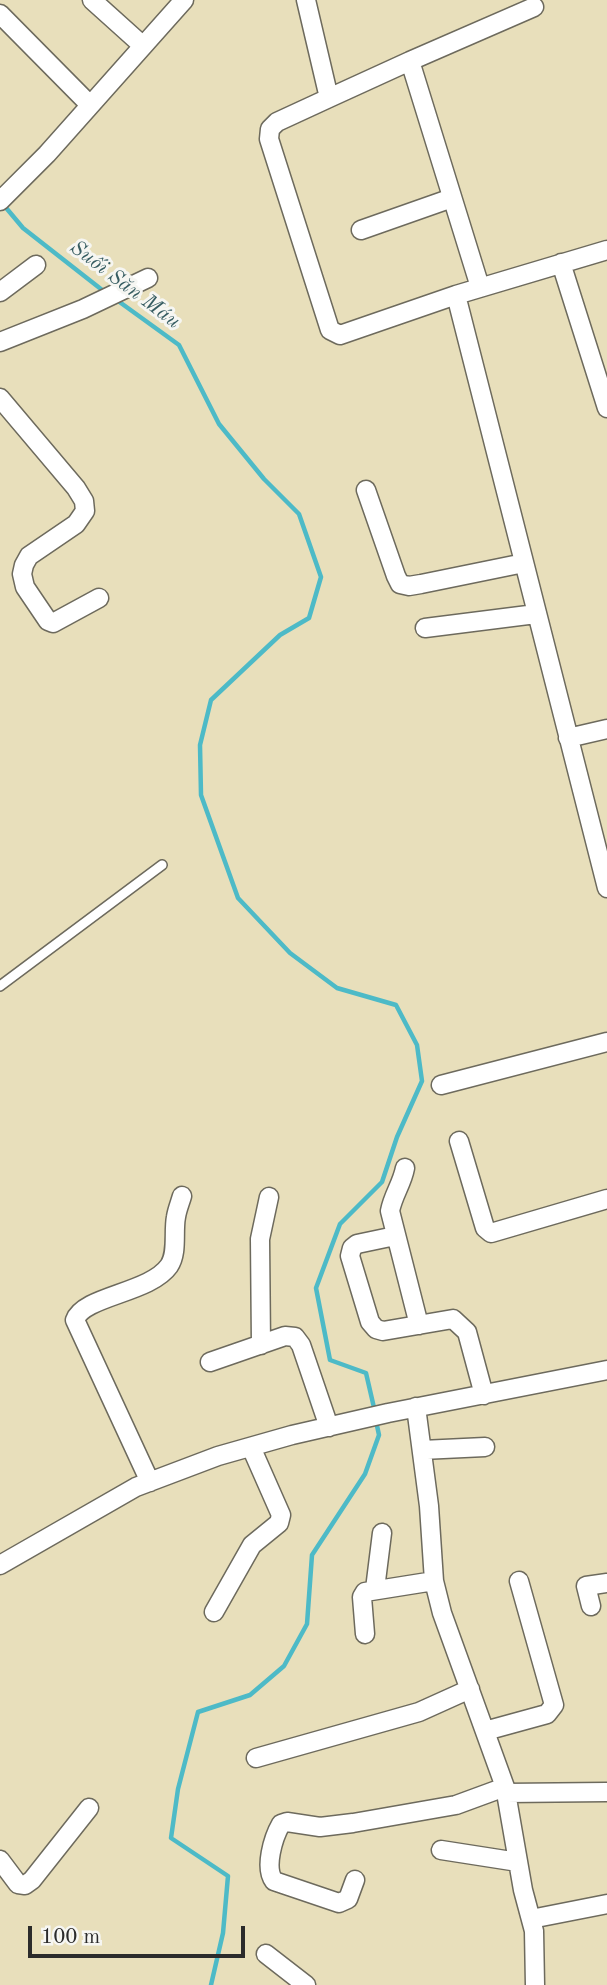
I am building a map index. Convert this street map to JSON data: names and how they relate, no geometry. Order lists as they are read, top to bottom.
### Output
{
  "water": ["Suối Săn Máu"],
  "scale_bar": "100 m"
}
